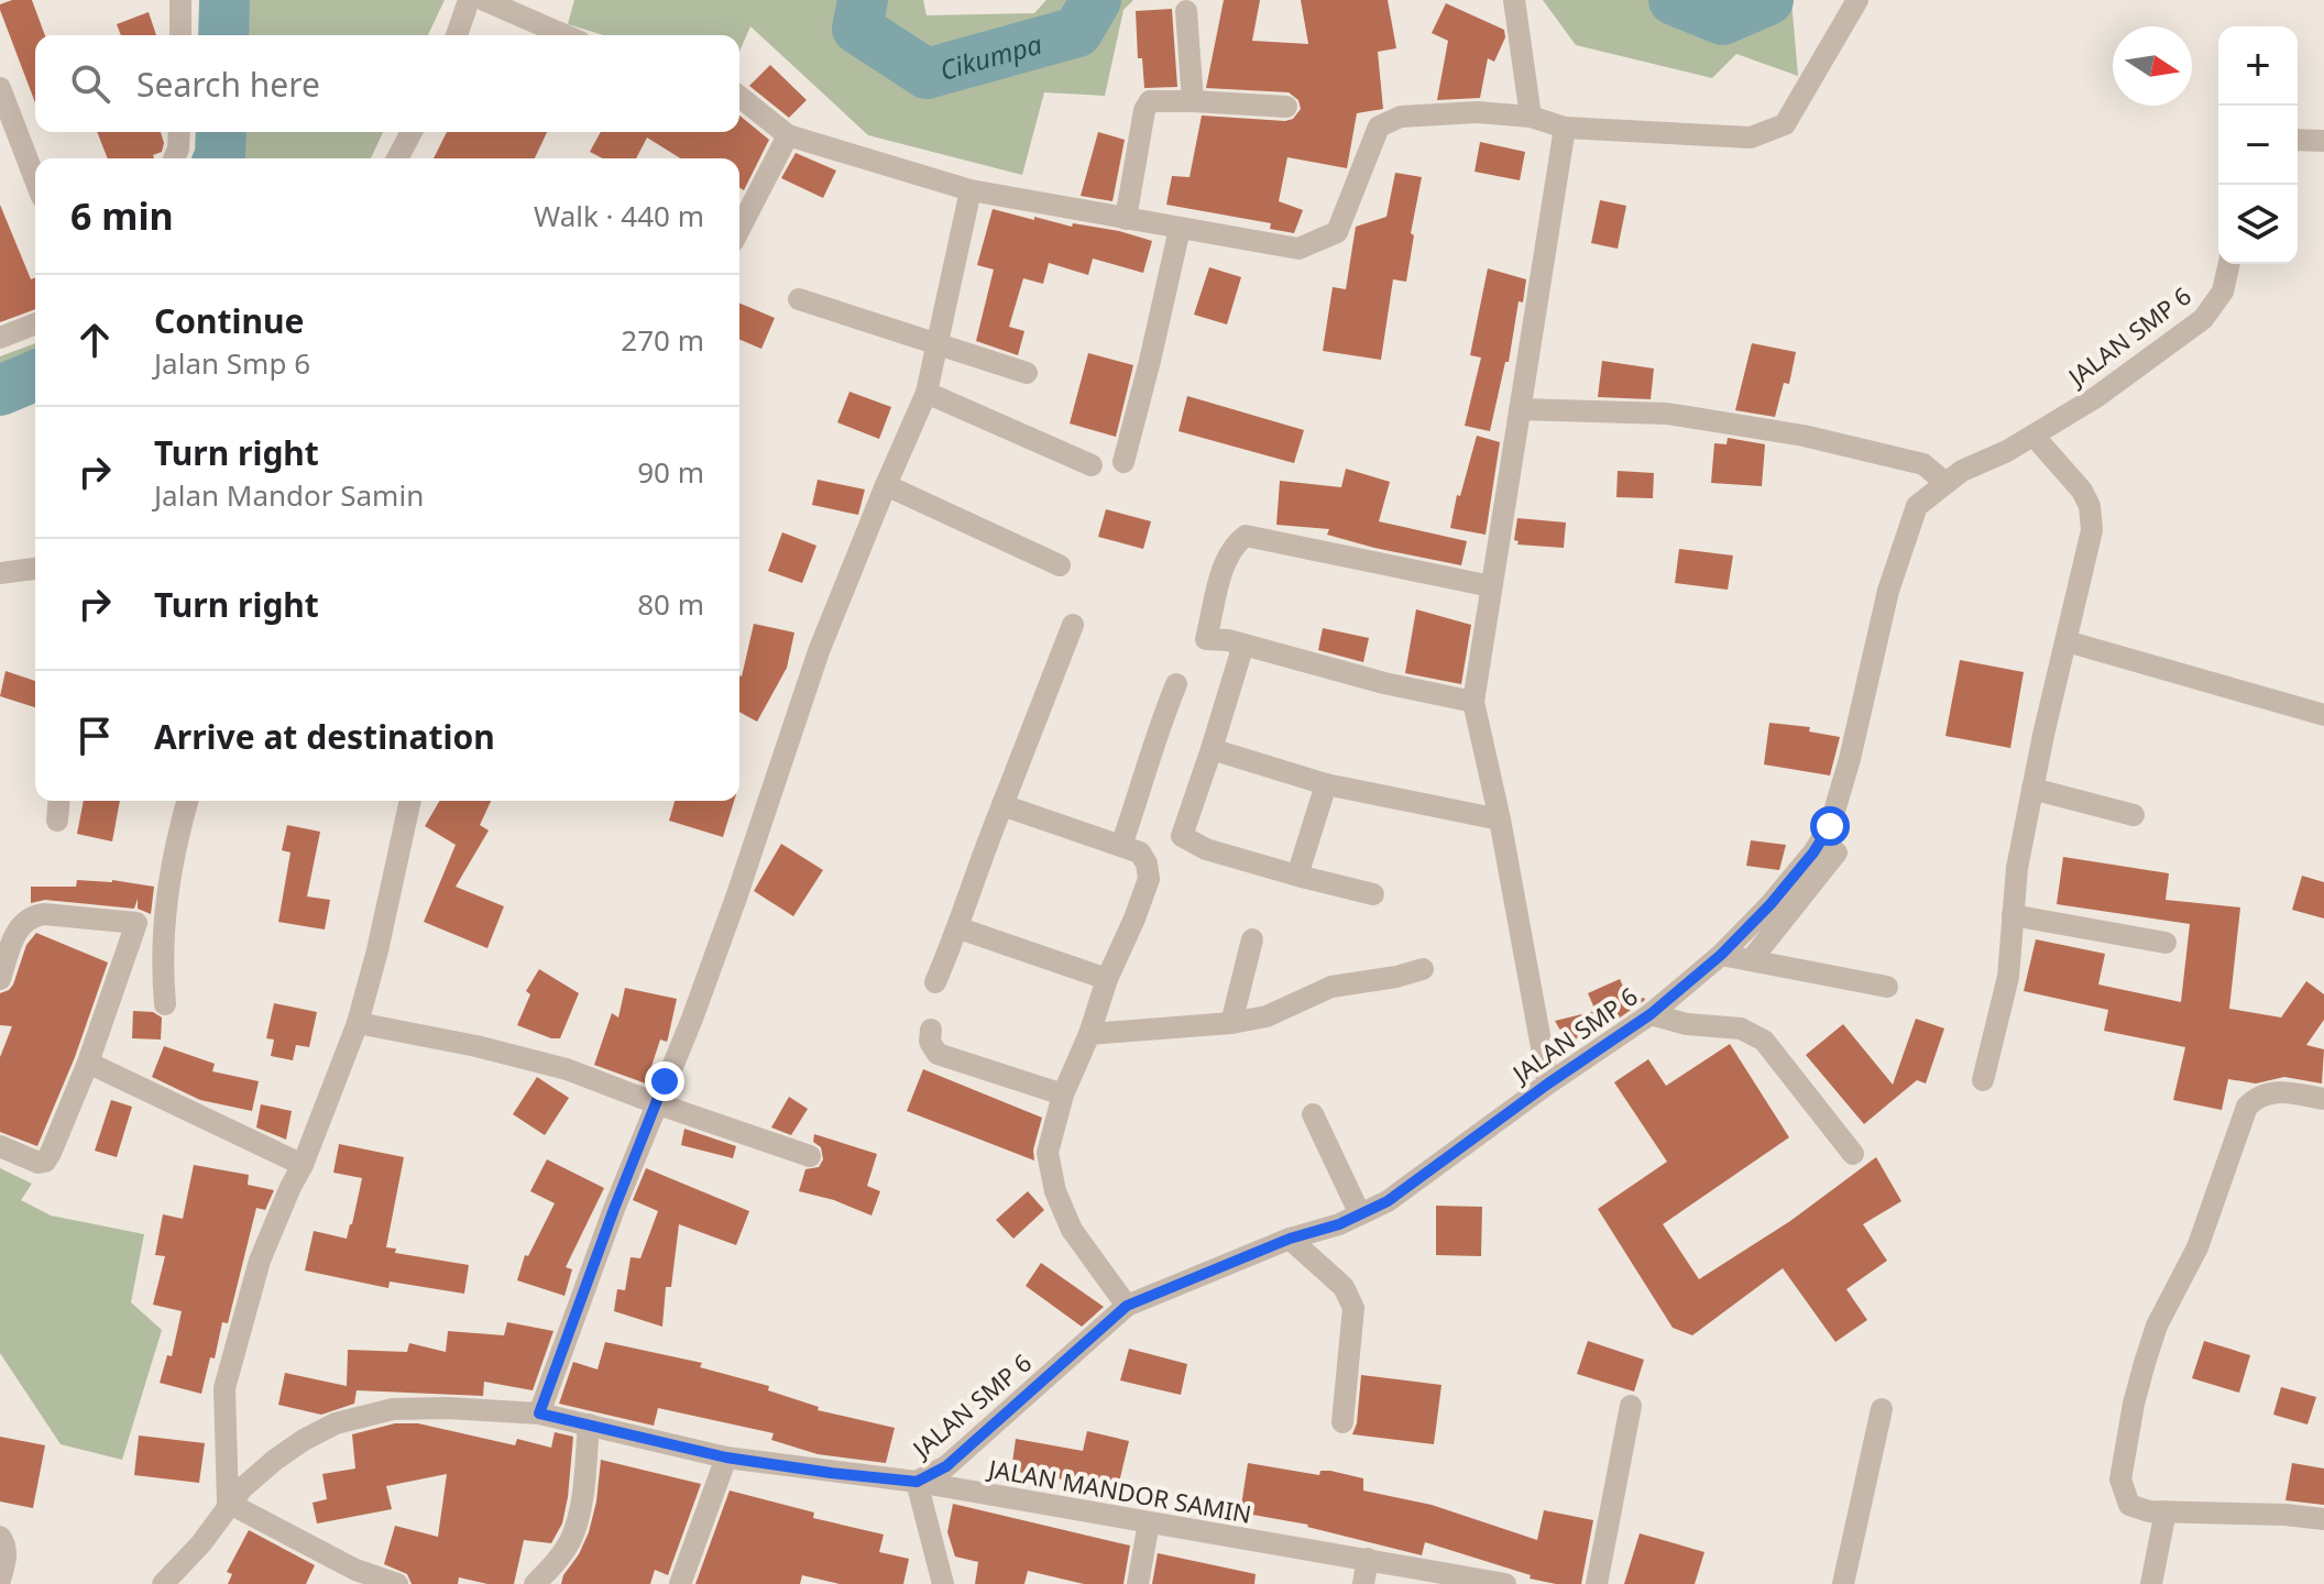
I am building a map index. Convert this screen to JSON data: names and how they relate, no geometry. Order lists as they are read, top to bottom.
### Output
{
  "streets": {
    "street": ["JALAN SMP 6", "JALAN MANDOR SAMIN"]
  },
  "crossings": [
    ["JALAN SMP 6", "JALAN MANDOR SAMIN"]
  ],
  "water": ["Cikumpa"],
  "north": "right",
  "page": {
    "map_buttons": ["+", "−"],
    "search": "Search here",
    "heading": ["6 min", "Walk · 440 m"],
    "list": [
      ["Continue", "Jalan Smp 6", "270 m"],
      ["Turn right", "Jalan Mandor Samin", "90 m"],
      ["Turn right", "80 m"],
      "Arrive at destination"
    ]
  }
}
